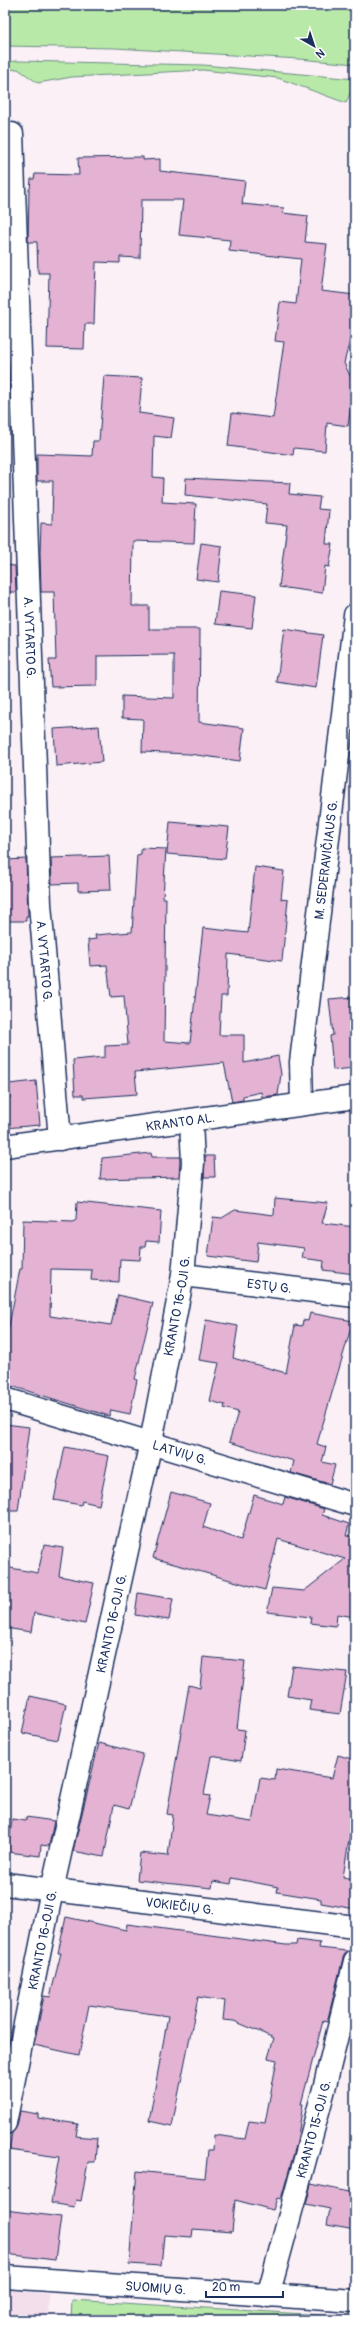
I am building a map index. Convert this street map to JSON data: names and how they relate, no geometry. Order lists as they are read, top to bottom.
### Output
{
  "streets": {
    "street": [
      "A. VYTARTO G.",
      "M. SEDERAVIČIAUS G.",
      "KRANTO AL.",
      "ESTŲ G.",
      "KRANTO 16-OJI G.",
      "LATVIŲ G.",
      "VOKIEČIŲ G.",
      "KRANTO 15-OJI G.",
      "SUOMIŲ G."
    ]
  },
  "crossings": [
    ["A. VYTARTO G.", "KRANTO AL."],
    ["M. SEDERAVIČIAUS G.", "KRANTO AL."],
    ["KRANTO AL.", "KRANTO 16-OJI G."],
    ["ESTŲ G.", "KRANTO 16-OJI G."],
    ["KRANTO 16-OJI G.", "LATVIŲ G."],
    ["KRANTO 16-OJI G.", "VOKIEČIŲ G."],
    ["KRANTO 15-OJI G.", "SUOMIŲ G."]
  ],
  "scale_bar": "20 m",
  "north": "bottom right"
}
